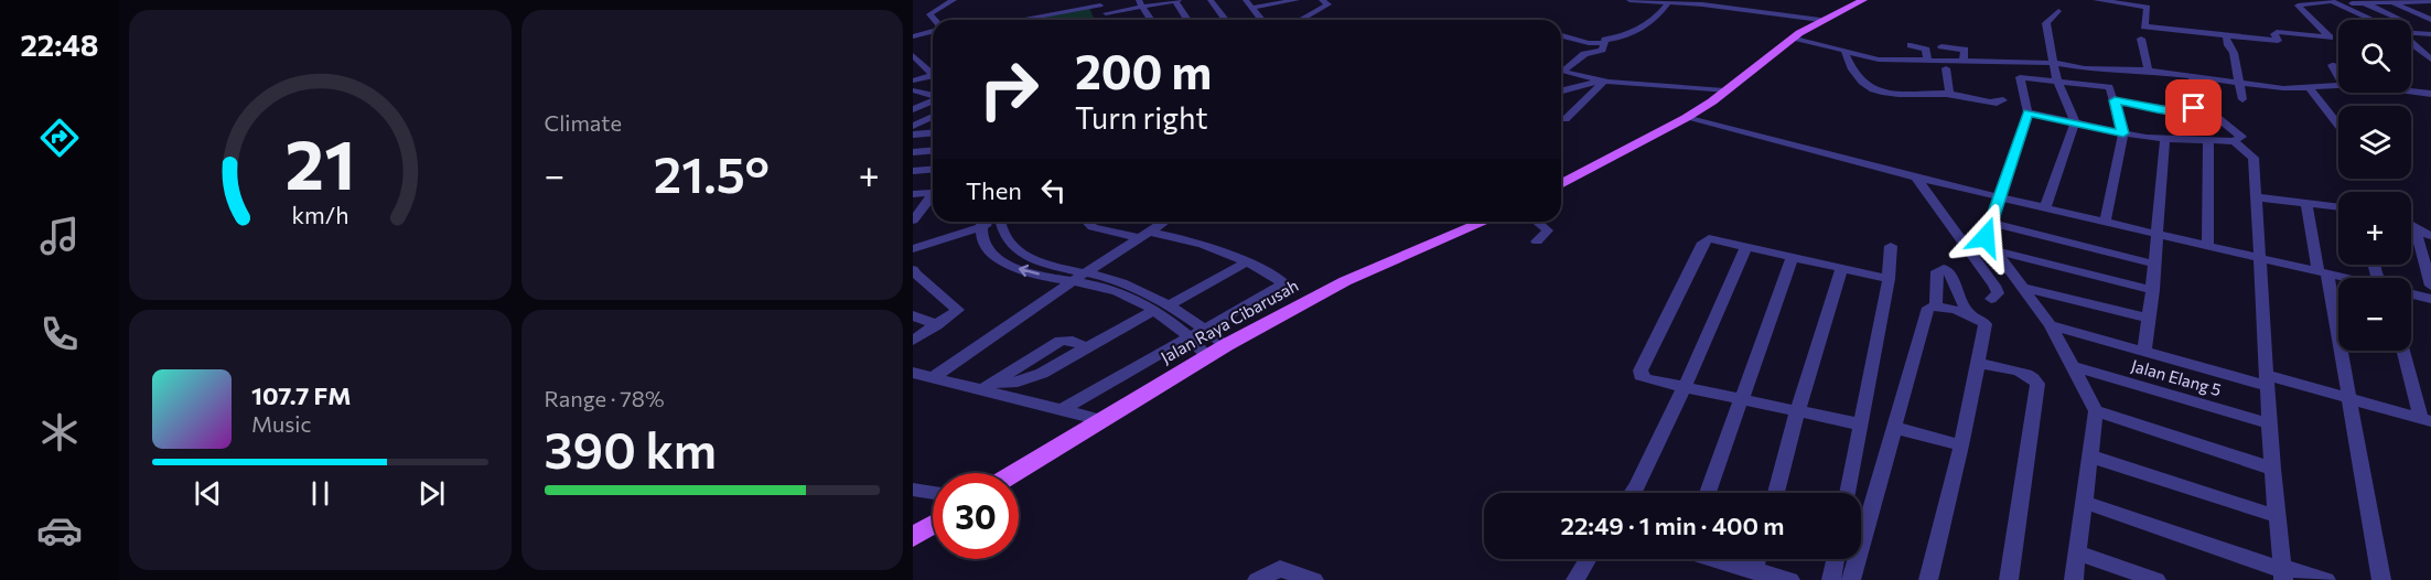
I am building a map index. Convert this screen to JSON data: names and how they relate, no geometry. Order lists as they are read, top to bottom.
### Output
{
  "streets": {
    "main road": ["Jalan Raya Cibarusah"],
    "street": ["Jalan Elang 5"]
  },
  "page": {
    "tabs": "22:48",
    "tile": [
      "Climate",
      ["Range · 78%", "390 km"]
    ],
    "map_buttons": ["+", "−"],
    "turn": ["200 m", "Turn right"],
    "heat": ["−", "21.5°", "+"],
    "then": "Then",
    "song": ["107.7 FM", "Music"],
    "limit": "30",
    "trip": "22:49 · 1 min · 400 m",
    "gauge": ["21", "km/h"]
  }
}
